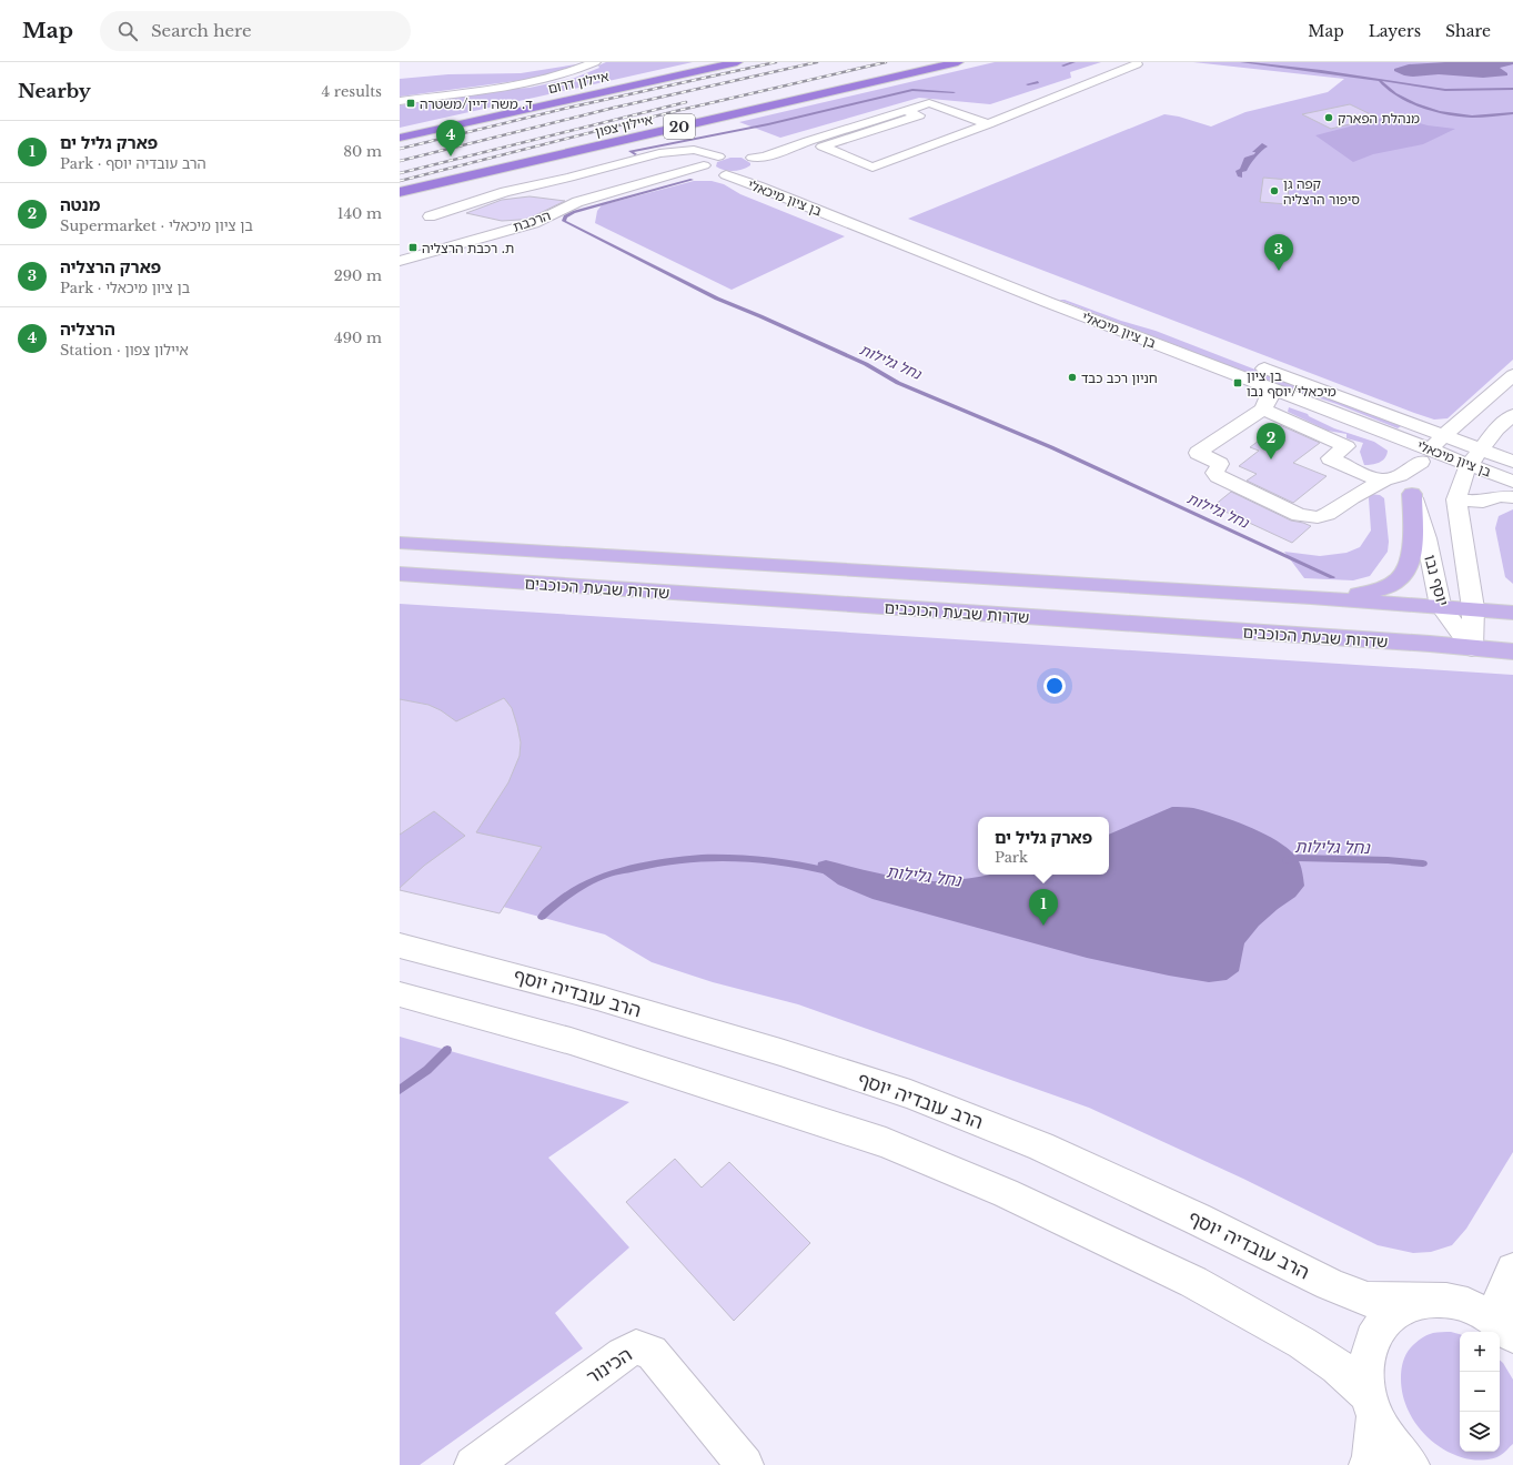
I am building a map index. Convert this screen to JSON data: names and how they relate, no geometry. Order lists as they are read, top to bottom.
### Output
{
  "streets": {
    "highway": ["איילון דרום", "איילון צפון", "20"],
    "main road": ["שדרות שבעת הכוכבים"],
    "street": [
      "בן ציון מיכאלי",
      "הרכבת",
      "יוסף נבו",
      "הרב עובדיה יוסף",
      "הכינור"
    ]
  },
  "crossings": [
    ["בן ציון מיכאלי", "הרכבת"],
    ["בן ציון מיכאלי", "יוסף נבו"],
    ["יוסף נבו", "שדרות שבעת הכוכבים"]
  ],
  "water": ["נחל גלילות"],
  "places": {
    "transit": ["ד. משה דיין/משטרה", "ת. רכבת הרצליה", "בן ציון מיכאלי/יוסף נבו"],
    "other": ["מנהלת הפארק", "קפה גן סיפור הרצליה", "חניון רכב כבד"]
  },
  "page": {
    "header": "Map",
    "search": "Search here",
    "nav": ["Map", "Layers", "Share"],
    "heading": ["Nearby", "4 results"],
    "list": [
      {
        "mark": "1",
        "name": "פארק גליל ים",
        "note": "Park · הרב עובדיה יוסף",
        "value": "80 m"
      },
      {
        "mark": "2",
        "name": "מנטה",
        "note": "Supermarket · בן ציון מיכאלי",
        "value": "140 m"
      },
      {
        "mark": "3",
        "name": "פארק הרצליה",
        "note": "Park · בן ציון מיכאלי",
        "value": "290 m"
      },
      {
        "mark": "4",
        "name": "הרצליה",
        "note": "Station · איילון צפון",
        "value": "490 m"
      }
    ],
    "pins": [
      "4",
      "3",
      "2",
      "1"
    ],
    "popup": ["פארק גליל ים", "Park"],
    "map_buttons": ["+", "−"]
  }
}
